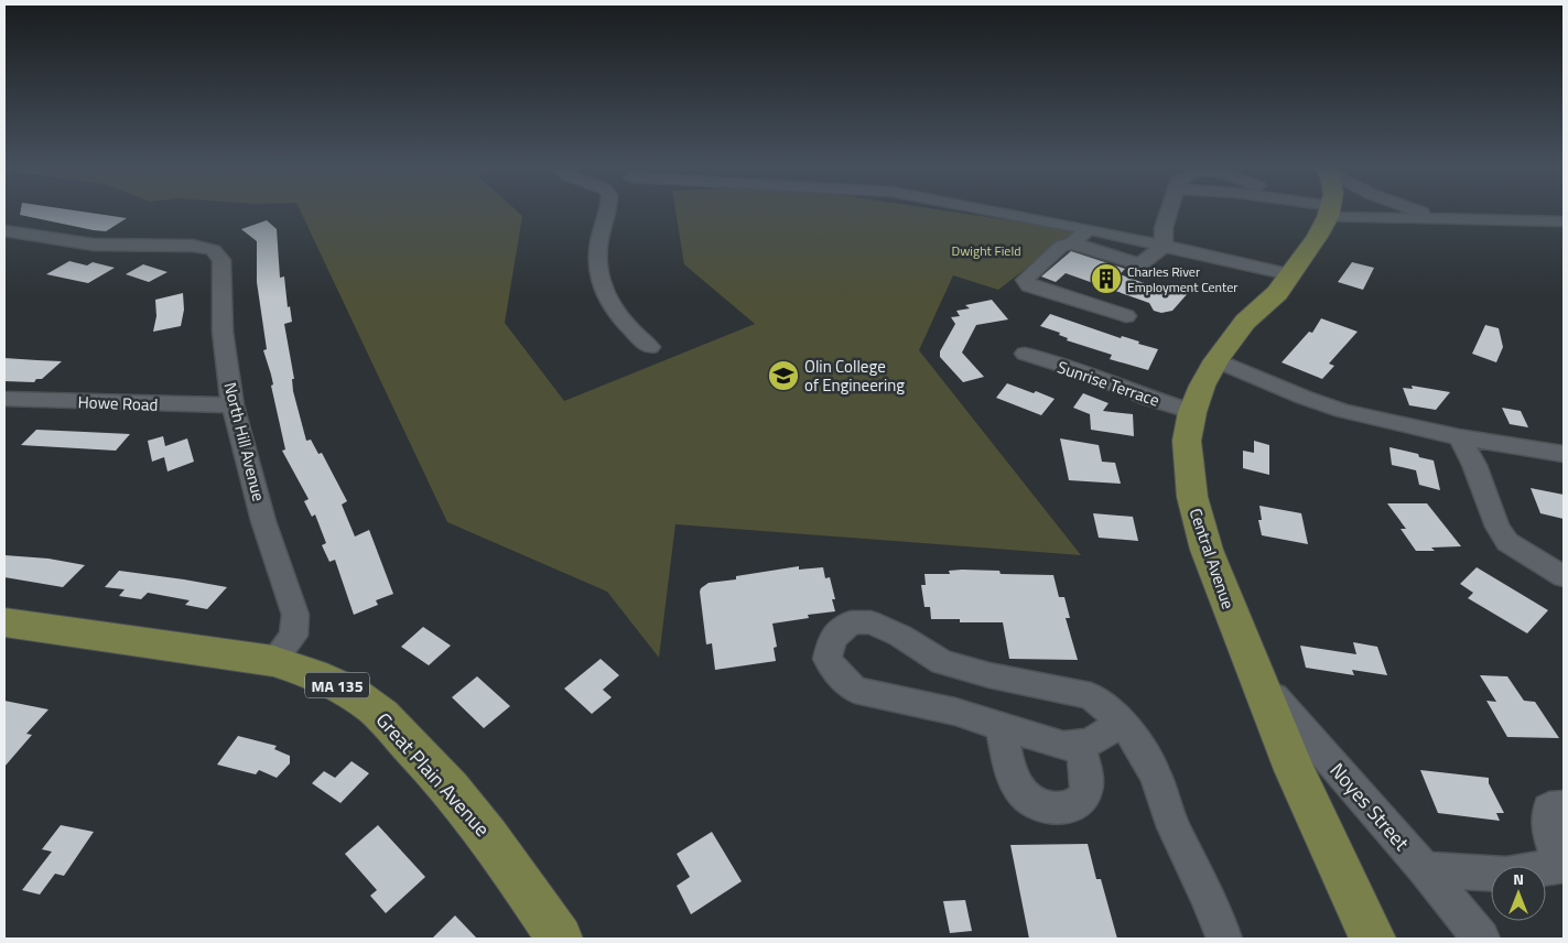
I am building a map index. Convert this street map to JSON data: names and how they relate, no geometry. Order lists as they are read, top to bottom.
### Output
{
  "streets": {
    "main road": ["Central Avenue", "MA 135", "Great Plain Avenue"],
    "street": [
      "Sunrise Terrace",
      "Howe Road",
      "North Hill Avenue",
      "Noyes Street"
    ]
  },
  "crossings": [
    ["Sunrise Terrace", "Central Avenue"],
    ["Howe Road", "North Hill Avenue"],
    ["North Hill Avenue", "Great Plain Avenue"],
    ["Central Avenue", "Noyes Street"]
  ],
  "parks": ["Dwight Field"],
  "places": {
    "building": ["Charles River Employment Center"],
    "school or university": ["Olin College of Engineering"]
  },
  "north": "top"
}
